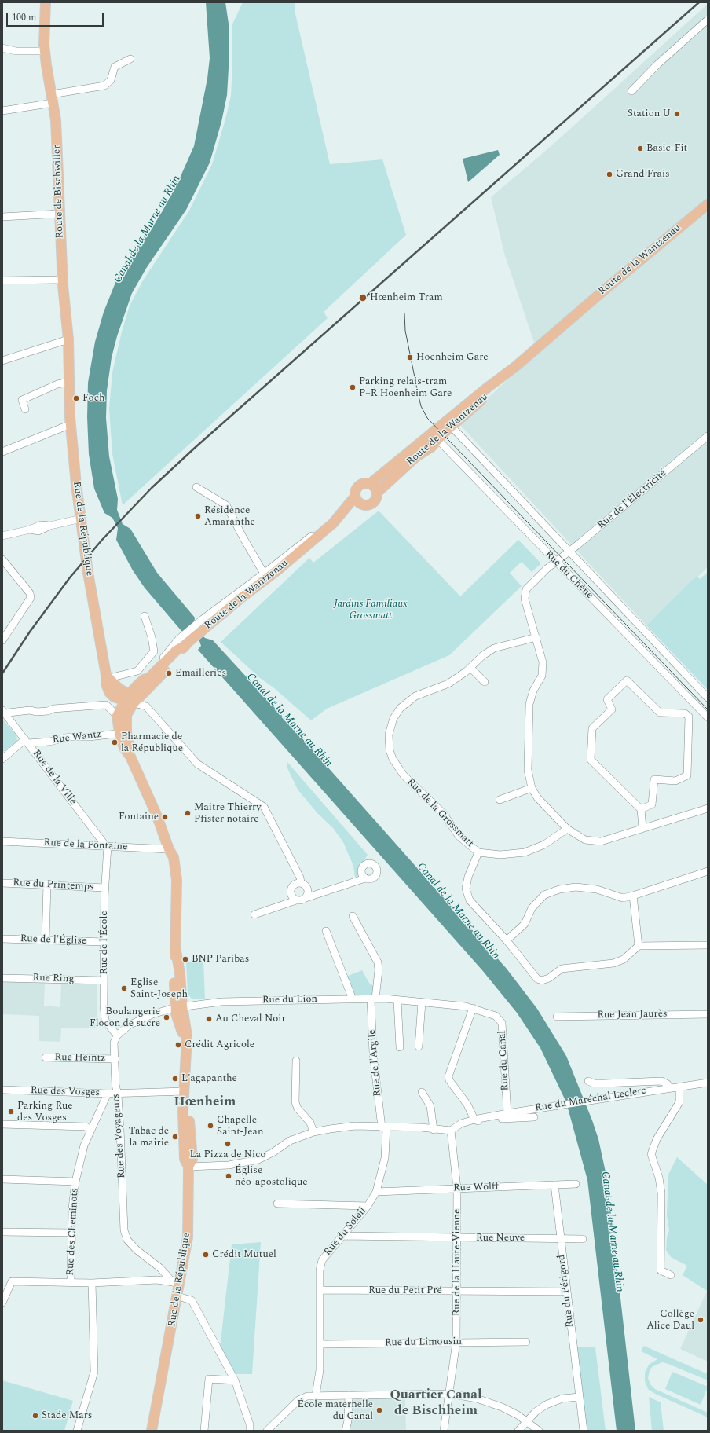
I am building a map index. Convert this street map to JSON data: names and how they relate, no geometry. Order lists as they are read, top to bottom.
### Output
{
  "streets": {
    "main road": ["Route de Bischwiller", "Route de la Wantzenau", "Rue de la République"],
    "street": [
      "Rue de l'Électricité",
      "Rue du Chêne",
      "Rue Wantz",
      "Rue de la Ville",
      "Rue de la Grossmatt",
      "Rue de la Fontaine",
      "Rue du Printemps",
      "Rue de l'Église",
      "Rue de l'École",
      "Rue Ring",
      "Rue du Lion",
      "Rue Jean Jaurès",
      "Rue Heintz",
      "Rue du Canal",
      "Rue de l'Argile",
      "Rue des Vosges",
      "Rue du Maréchal Leclerc",
      "Rue des Voyageurs",
      "Rue Wolff",
      "Rue des Cheminots",
      "Rue du Soleil",
      "Rue Neuve",
      "Rue de la Haute-Vienne",
      "Rue du Petit Pré",
      "Rue du Périgord",
      "Rue du Limousin"
    ]
  },
  "crossings": [
    ["Route de Bischwiller", "Rue de la République"],
    ["Route de la Wantzenau", "Rue de la République"],
    ["Route de la Wantzenau", "Rue du Chêne"],
    ["Rue de l'Électricité", "Rue du Chêne"],
    ["Rue de l'Électricité", "Rue de la Grossmatt"],
    ["Rue de la République", "Rue Wantz"],
    ["Rue de la République", "Rue de la Fontaine"],
    ["Rue de la République", "Rue du Lion"],
    ["Rue de la République", "Rue des Vosges"],
    ["Rue de la République", "Rue des Voyageurs"],
    ["Rue Wantz", "Rue de la Ville"],
    ["Rue de la Ville", "Rue de la Fontaine"],
    ["Rue de la Ville", "Rue de l'École"],
    ["Rue de la Fontaine", "Rue de l'École"],
    ["Rue du Printemps", "Rue de l'École"],
    ["Rue de l'Église", "Rue de l'École"],
    ["Rue de l'École", "Rue Ring"],
    ["Rue de l'École", "Rue des Voyageurs"],
    ["Rue du Lion", "Rue du Canal"],
    ["Rue du Lion", "Rue de l'Argile"],
    ["Rue Heintz", "Rue des Voyageurs"],
    ["Rue du Canal", "Rue du Maréchal Leclerc"],
    ["Rue de l'Argile", "Rue du Soleil"],
    ["Rue des Vosges", "Rue des Voyageurs"],
    ["Rue des Vosges", "Rue des Cheminots"],
    ["Rue du Maréchal Leclerc", "Rue de la Haute-Vienne"],
    ["Rue Wolff", "Rue du Soleil"],
    ["Rue Wolff", "Rue de la Haute-Vienne"],
    ["Rue Wolff", "Rue du Périgord"],
    ["Rue du Soleil", "Rue Neuve"],
    ["Rue du Soleil", "Rue du Petit Pré"],
    ["Rue du Soleil", "Rue du Limousin"],
    ["Rue Neuve", "Rue de la Haute-Vienne"],
    ["Rue Neuve", "Rue du Périgord"],
    ["Rue de la Haute-Vienne", "Rue du Petit Pré"],
    ["Rue de la Haute-Vienne", "Rue du Limousin"],
    ["Rue du Petit Pré", "Rue du Périgord"]
  ],
  "districts": ["Hœnheim", "Quartier Canal de Bischheim"],
  "water": ["Canal de la Marne au Rhin"],
  "parks": ["Jardins Familiaux Grossmatt"],
  "places": [
    "Station U",
    "Basic-Fit",
    "Grand Frais",
    "Hœnheim Tram",
    "Hoenheim Gare",
    "Parking relais-tram P+R Hoenheim Gare",
    "Foch",
    "Résidence Amaranthe",
    "Emailleries",
    "Pharmacie de la République",
    "Maître Thierry Pfister notaire",
    "Fontaine",
    "BNP Paribas",
    "Église Saint-Joseph",
    "Boulangerie Flocon de sucre",
    "Au Cheval Noir",
    "Crédit Agricole",
    "L'agapanthe",
    "Parking Rue des Vosges",
    "Chapelle Saint-Jean",
    "Tabac de la mairie",
    "La Pizza de Nico",
    "Église néo-apostolique",
    "Crédit Mutuel",
    "Collège Alice Daul",
    "École maternelle du Canal",
    "Stade Mars"
  ],
  "scale_bar": "100 m"
}
